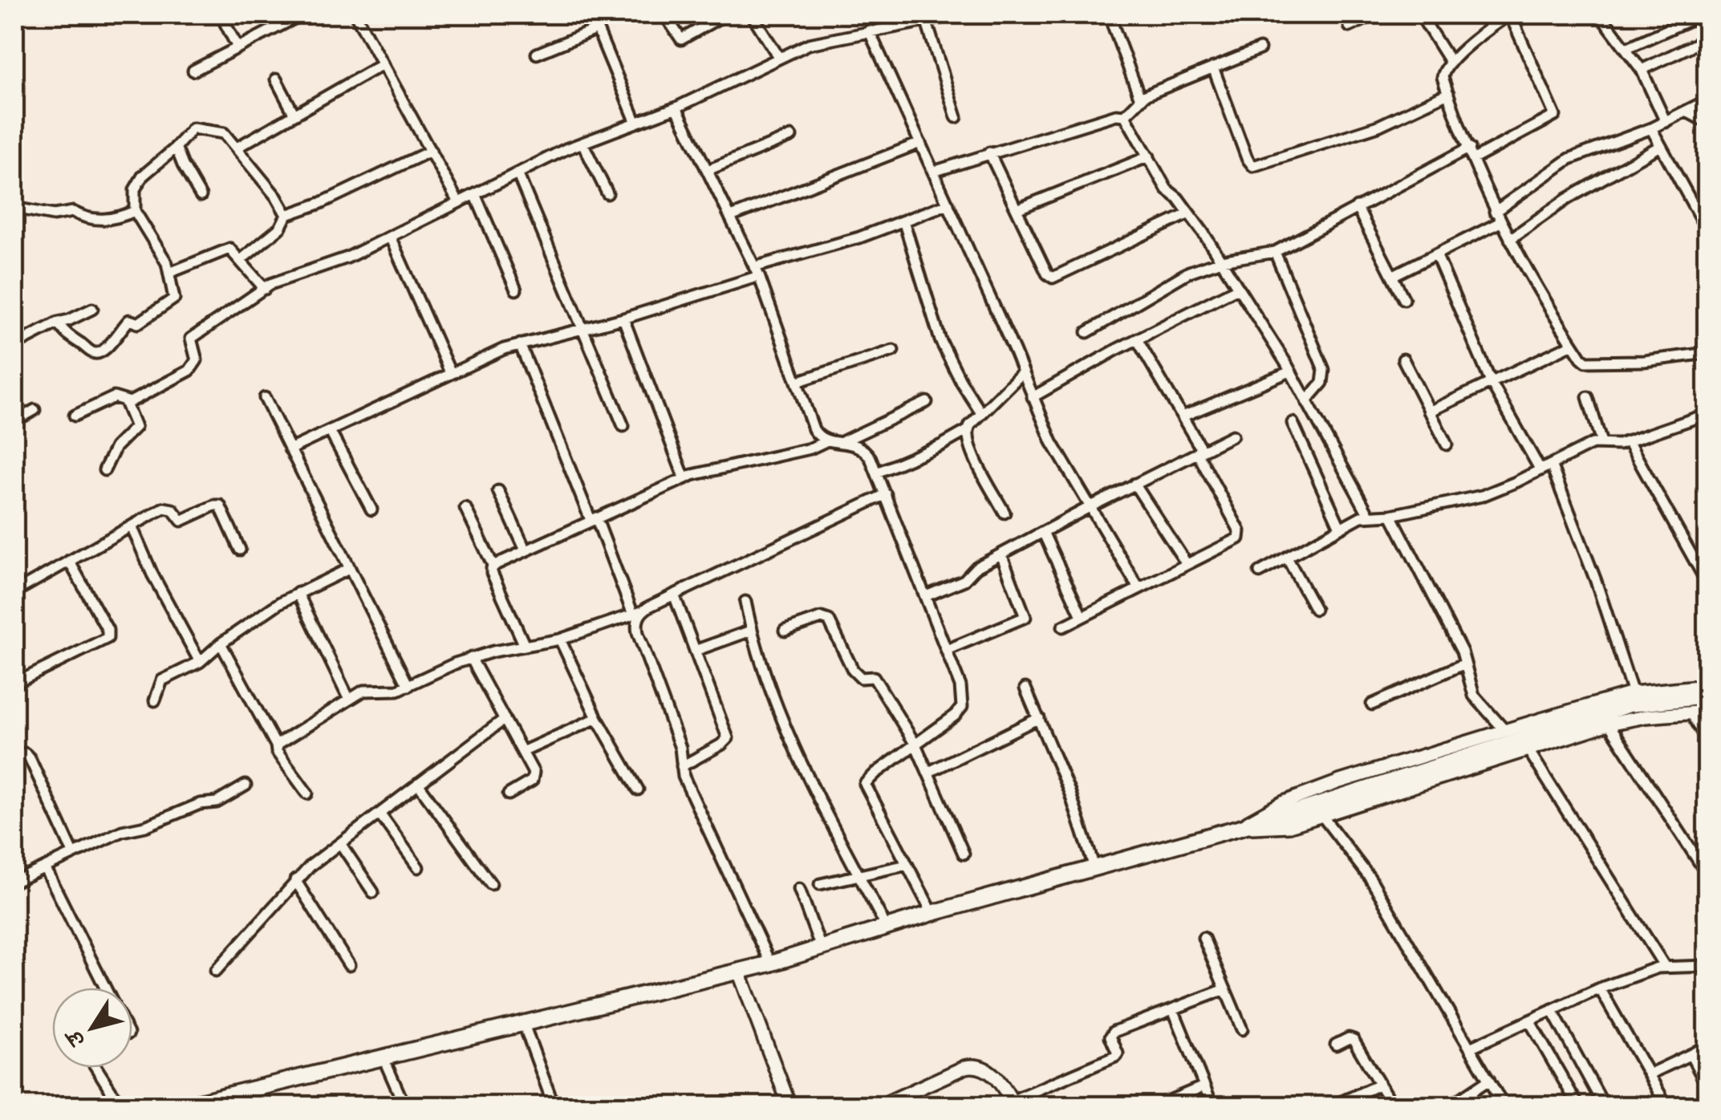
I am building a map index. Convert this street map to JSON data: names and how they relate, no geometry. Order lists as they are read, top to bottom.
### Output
{
  "north": "bottom left"
}
